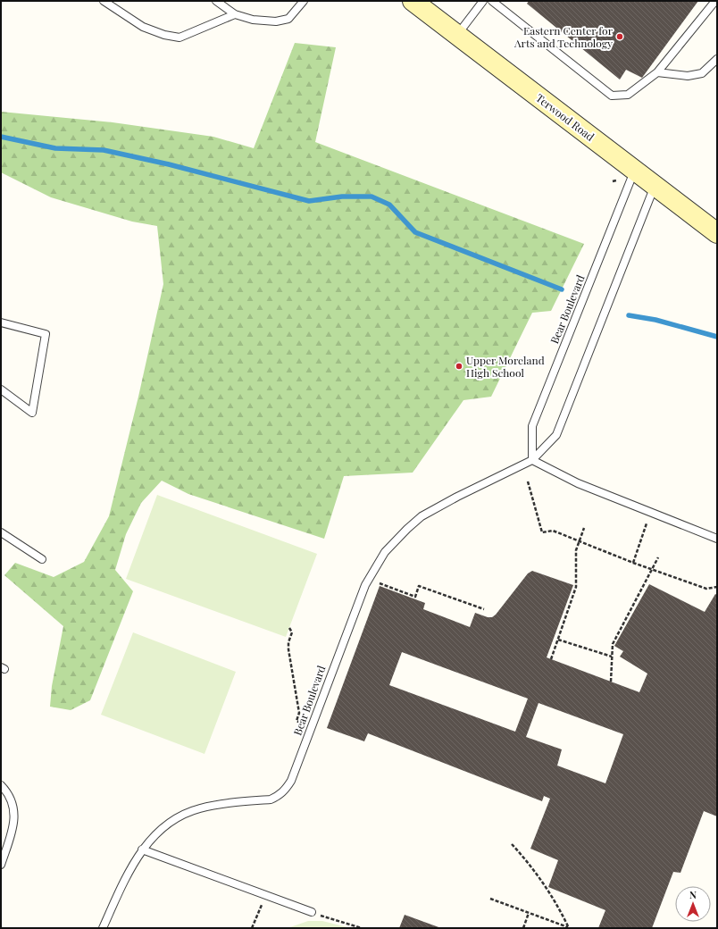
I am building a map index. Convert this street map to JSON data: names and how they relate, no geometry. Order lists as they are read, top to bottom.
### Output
{
  "streets": {
    "street": ["Terwood Road"],
    "lane": ["Bear Boulevard"]
  },
  "crossings": [
    ["Terwood Road", "Bear Boulevard"]
  ],
  "places": ["Eastern Center for Arts and Technology", "Upper Moreland High School"],
  "north": "top"
}
